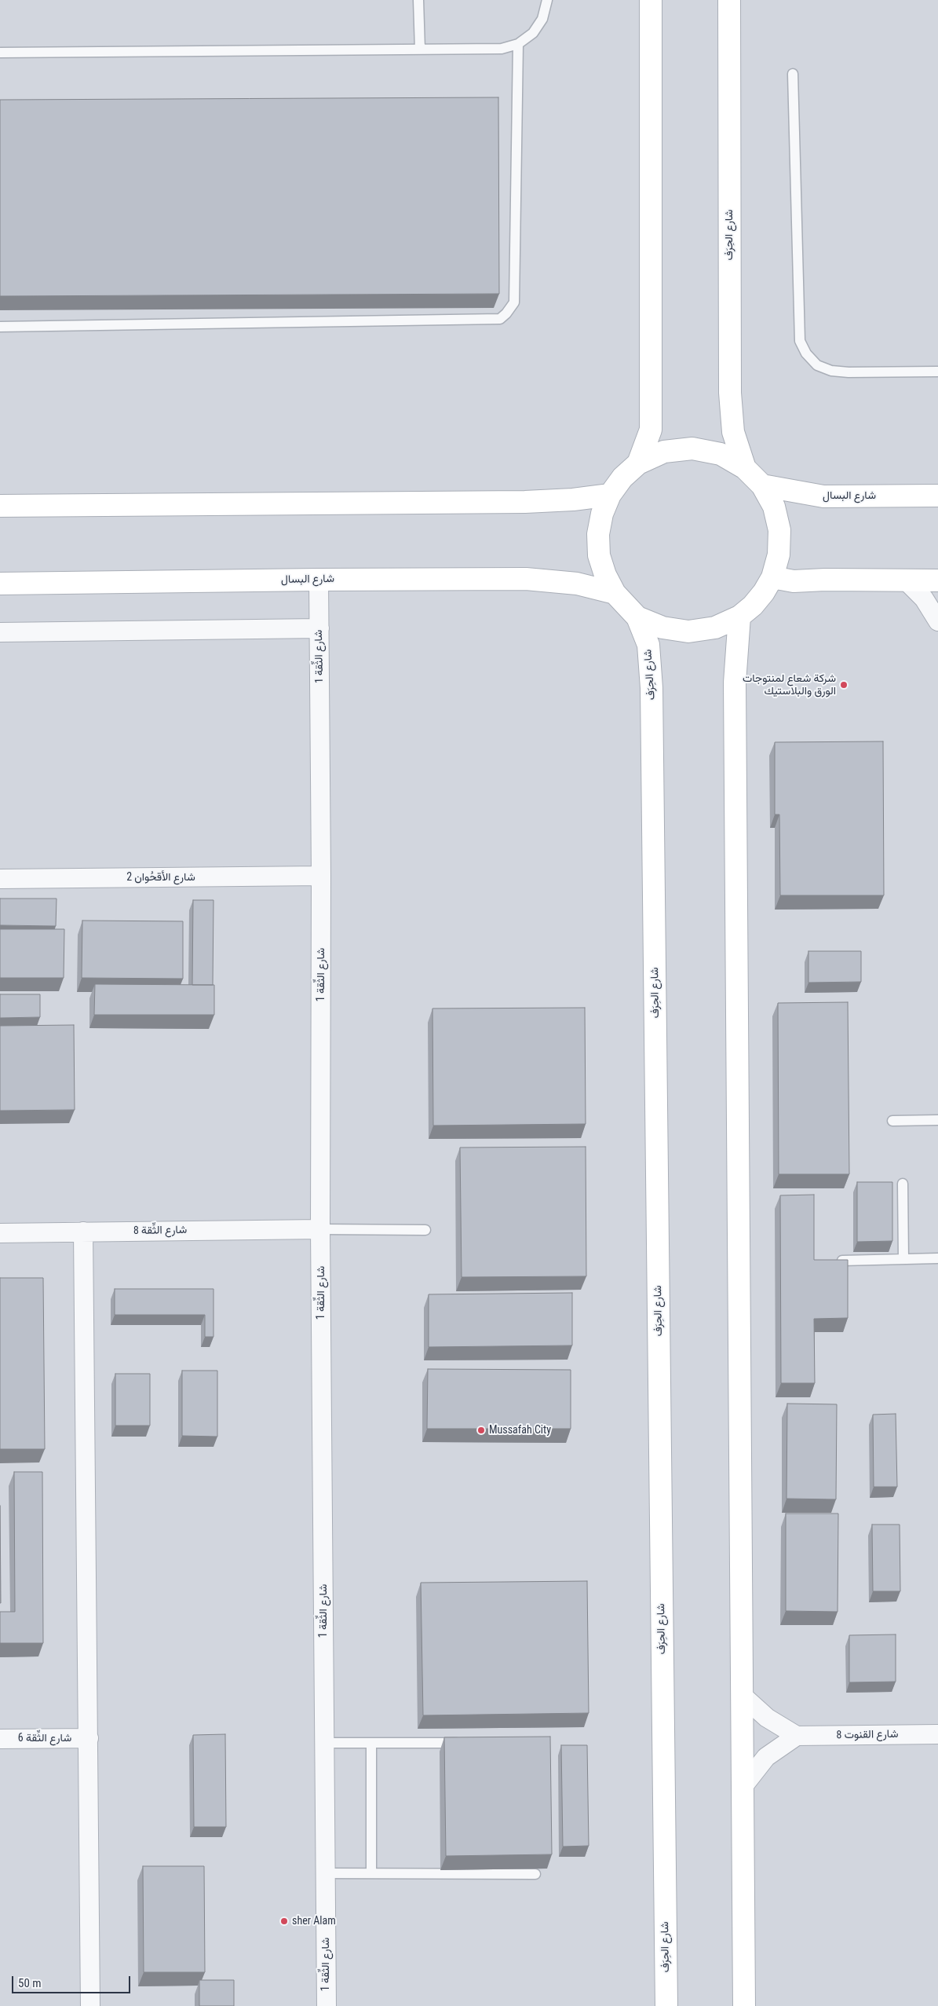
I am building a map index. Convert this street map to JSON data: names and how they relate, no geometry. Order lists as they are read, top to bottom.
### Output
{
  "streets": {
    "street": [
      "شارع الحِرَف",
      "شارع البسال",
      "شارع الثِّقة 1",
      "شارع الأقحُوان 2",
      "شارع الثِّقة 8",
      "شارع القنوت 8",
      "شارع الثِّقة 6"
    ]
  },
  "crossings": [
    ["شارع البسال", "شارع الثِّقة 1"],
    ["شارع الثِّقة 1", "شارع الأقحُوان 2"],
    ["شارع الثِّقة 1", "شارع الثِّقة 8"]
  ],
  "places": ["شركة شعاع لمنتوجات الورق والبلاستيك", "Mussafah City", "sher Alam"],
  "scale_bar": "50 m"
}
